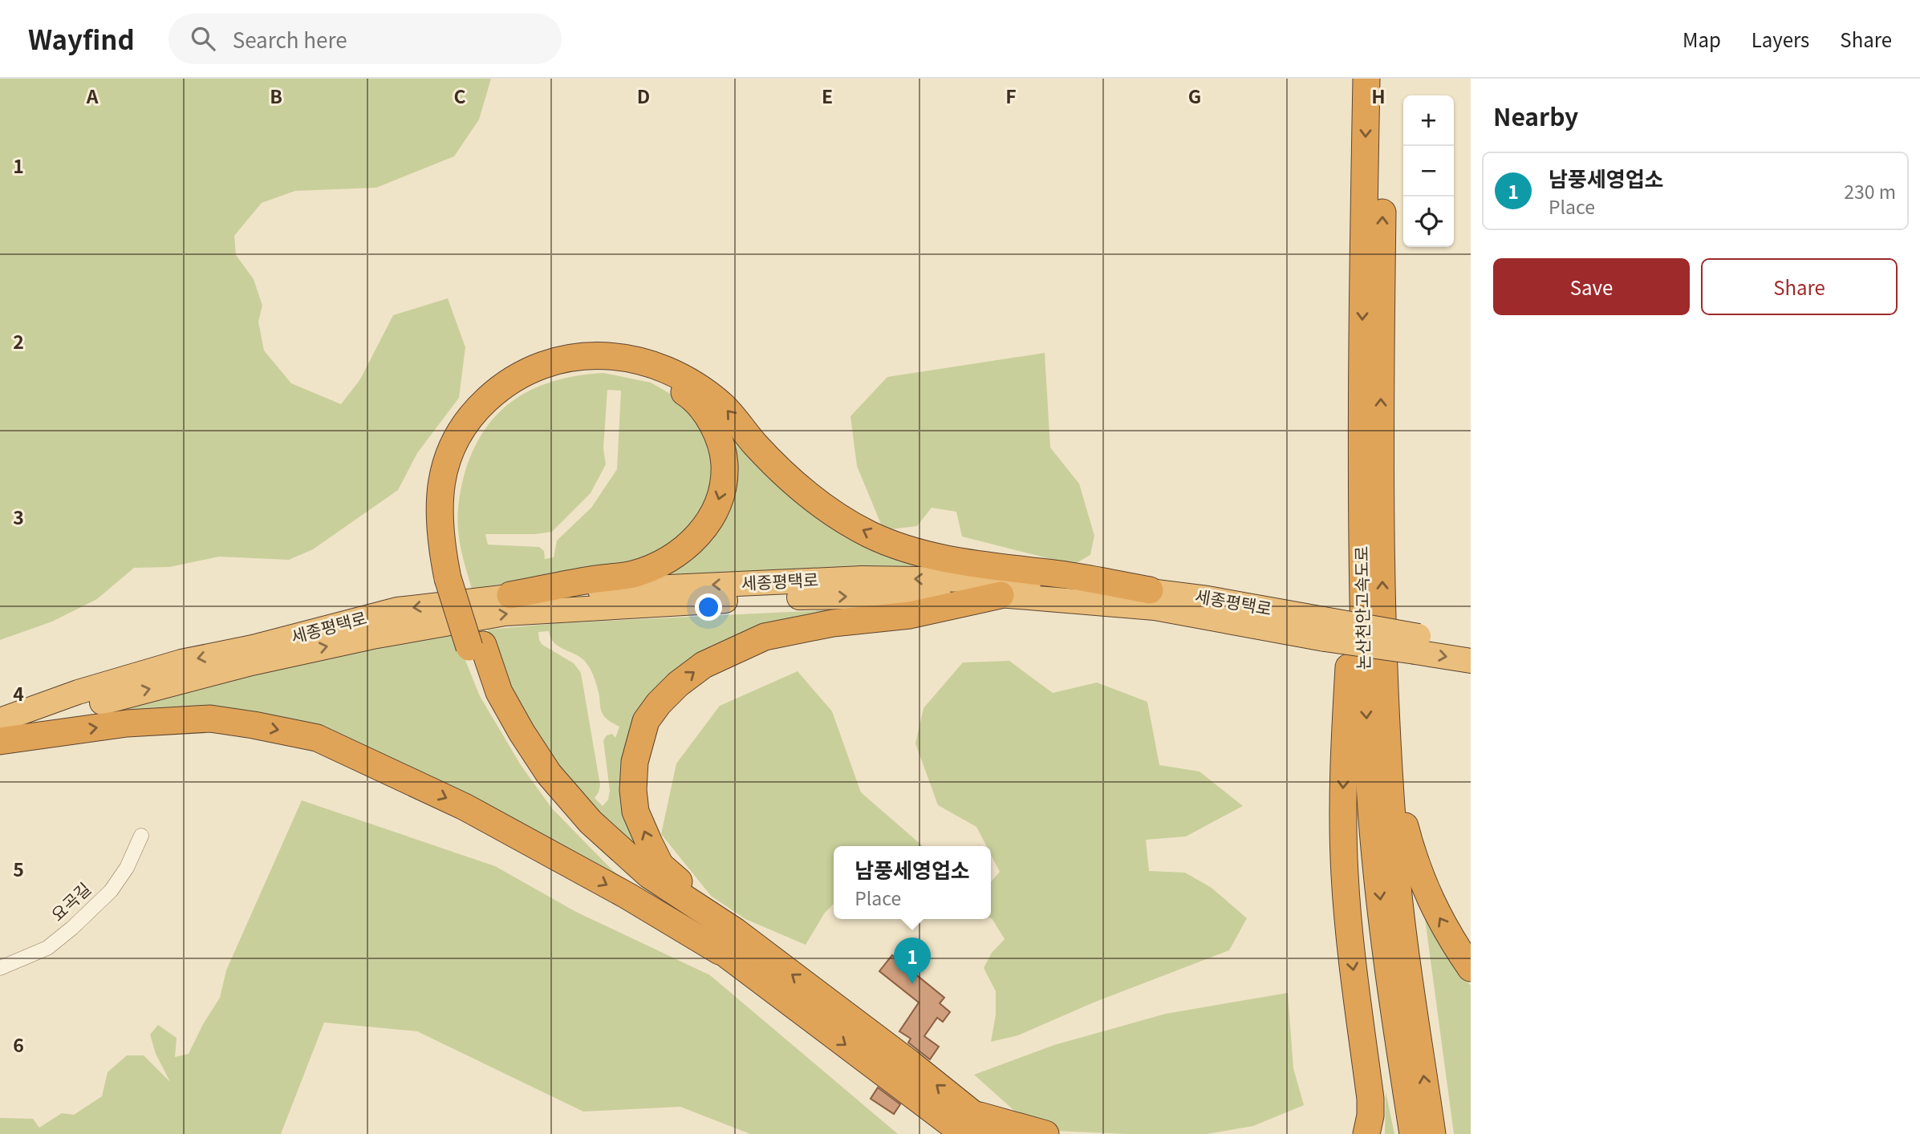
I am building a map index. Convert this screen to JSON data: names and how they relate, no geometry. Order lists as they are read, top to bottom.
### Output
{
  "streets": {
    "highway": ["세종평택로", "논산천안고속도로"],
    "street": ["요곡길"]
  },
  "page": {
    "header": "Wayfind",
    "search": "Search here",
    "nav": ["Map", "Layers", "Share"],
    "heading": "Nearby",
    "map_buttons": ["+", "−"],
    "list": [
      {
        "mark": "1",
        "name": "남풍세영업소",
        "note": "Place",
        "value": "230 m"
      }
    ],
    "buttons": ["Save", "Share"],
    "popup": ["남풍세영업소", "Place"],
    "pins": "1"
  },
  "grid": {
    "columns": [
      "A",
      "B",
      "C",
      "D",
      "E",
      "F",
      "G",
      "H"
    ],
    "rows": [
      "1",
      "2",
      "3",
      "4",
      "5",
      "6"
    ]
  }
}
